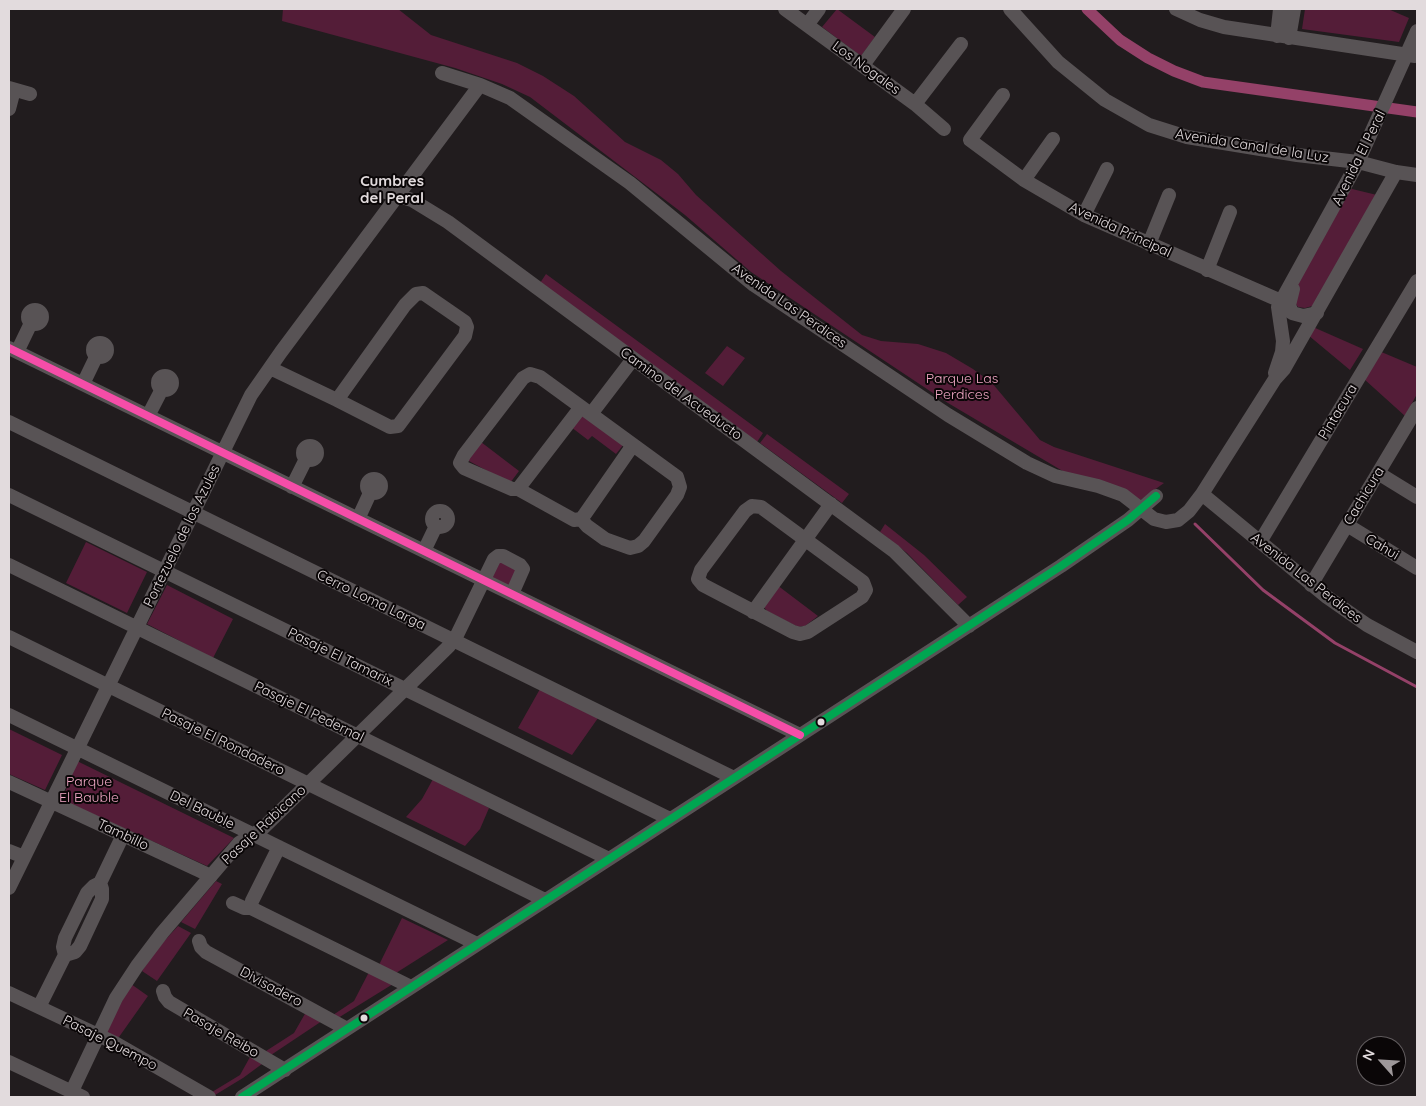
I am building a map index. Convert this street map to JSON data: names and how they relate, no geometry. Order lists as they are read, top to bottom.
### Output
{
  "streets": {
    "street": [
      "Los Nogales",
      "Avenida Canal de la Luz",
      "Avenida El Peral",
      "Avenida Principal",
      "Avenida Las Perdices",
      "Camino del Acueducto",
      "Pintacura",
      "Cachicura",
      "Portezuelo de los Azules",
      "Cahui",
      "Cerro Loma Larga",
      "Pasaje El Tamarix",
      "Pasaje El Pedernal",
      "Pasaje El Rondadero",
      "Del Bauble",
      "Pasaje Rabicano",
      "Tambillo",
      "Divisadero",
      "Pasaje Reibo",
      "Pasaje Quempo"
    ]
  },
  "crossings": [
    ["Avenida Canal de la Luz", "Avenida El Peral"],
    ["Avenida El Peral", "Avenida Principal"],
    ["Avenida El Peral", "Avenida Las Perdices"],
    ["Avenida Las Perdices", "Pintacura"],
    ["Avenida Las Perdices", "Cachicura"],
    ["Avenida Las Perdices", "Portezuelo de los Azules"],
    ["Camino del Acueducto", "Portezuelo de los Azules"],
    ["Cachicura", "Cahui"],
    ["Portezuelo de los Azules", "Cerro Loma Larga"],
    ["Portezuelo de los Azules", "Pasaje El Tamarix"],
    ["Portezuelo de los Azules", "Pasaje El Pedernal"],
    ["Portezuelo de los Azules", "Pasaje El Rondadero"],
    ["Portezuelo de los Azules", "Del Bauble"],
    ["Portezuelo de los Azules", "Tambillo"],
    ["Cerro Loma Larga", "Pasaje Rabicano"],
    ["Pasaje El Tamarix", "Pasaje Rabicano"],
    ["Pasaje El Pedernal", "Pasaje Rabicano"],
    ["Pasaje El Rondadero", "Pasaje Rabicano"],
    ["Del Bauble", "Pasaje Rabicano"],
    ["Pasaje Rabicano", "Tambillo"],
    ["Pasaje Rabicano", "Pasaje Quempo"]
  ],
  "districts": ["Cumbres del Peral"],
  "parks": ["Parque Las Perdices", "Parque El Bauble"],
  "north": "top left"
}
